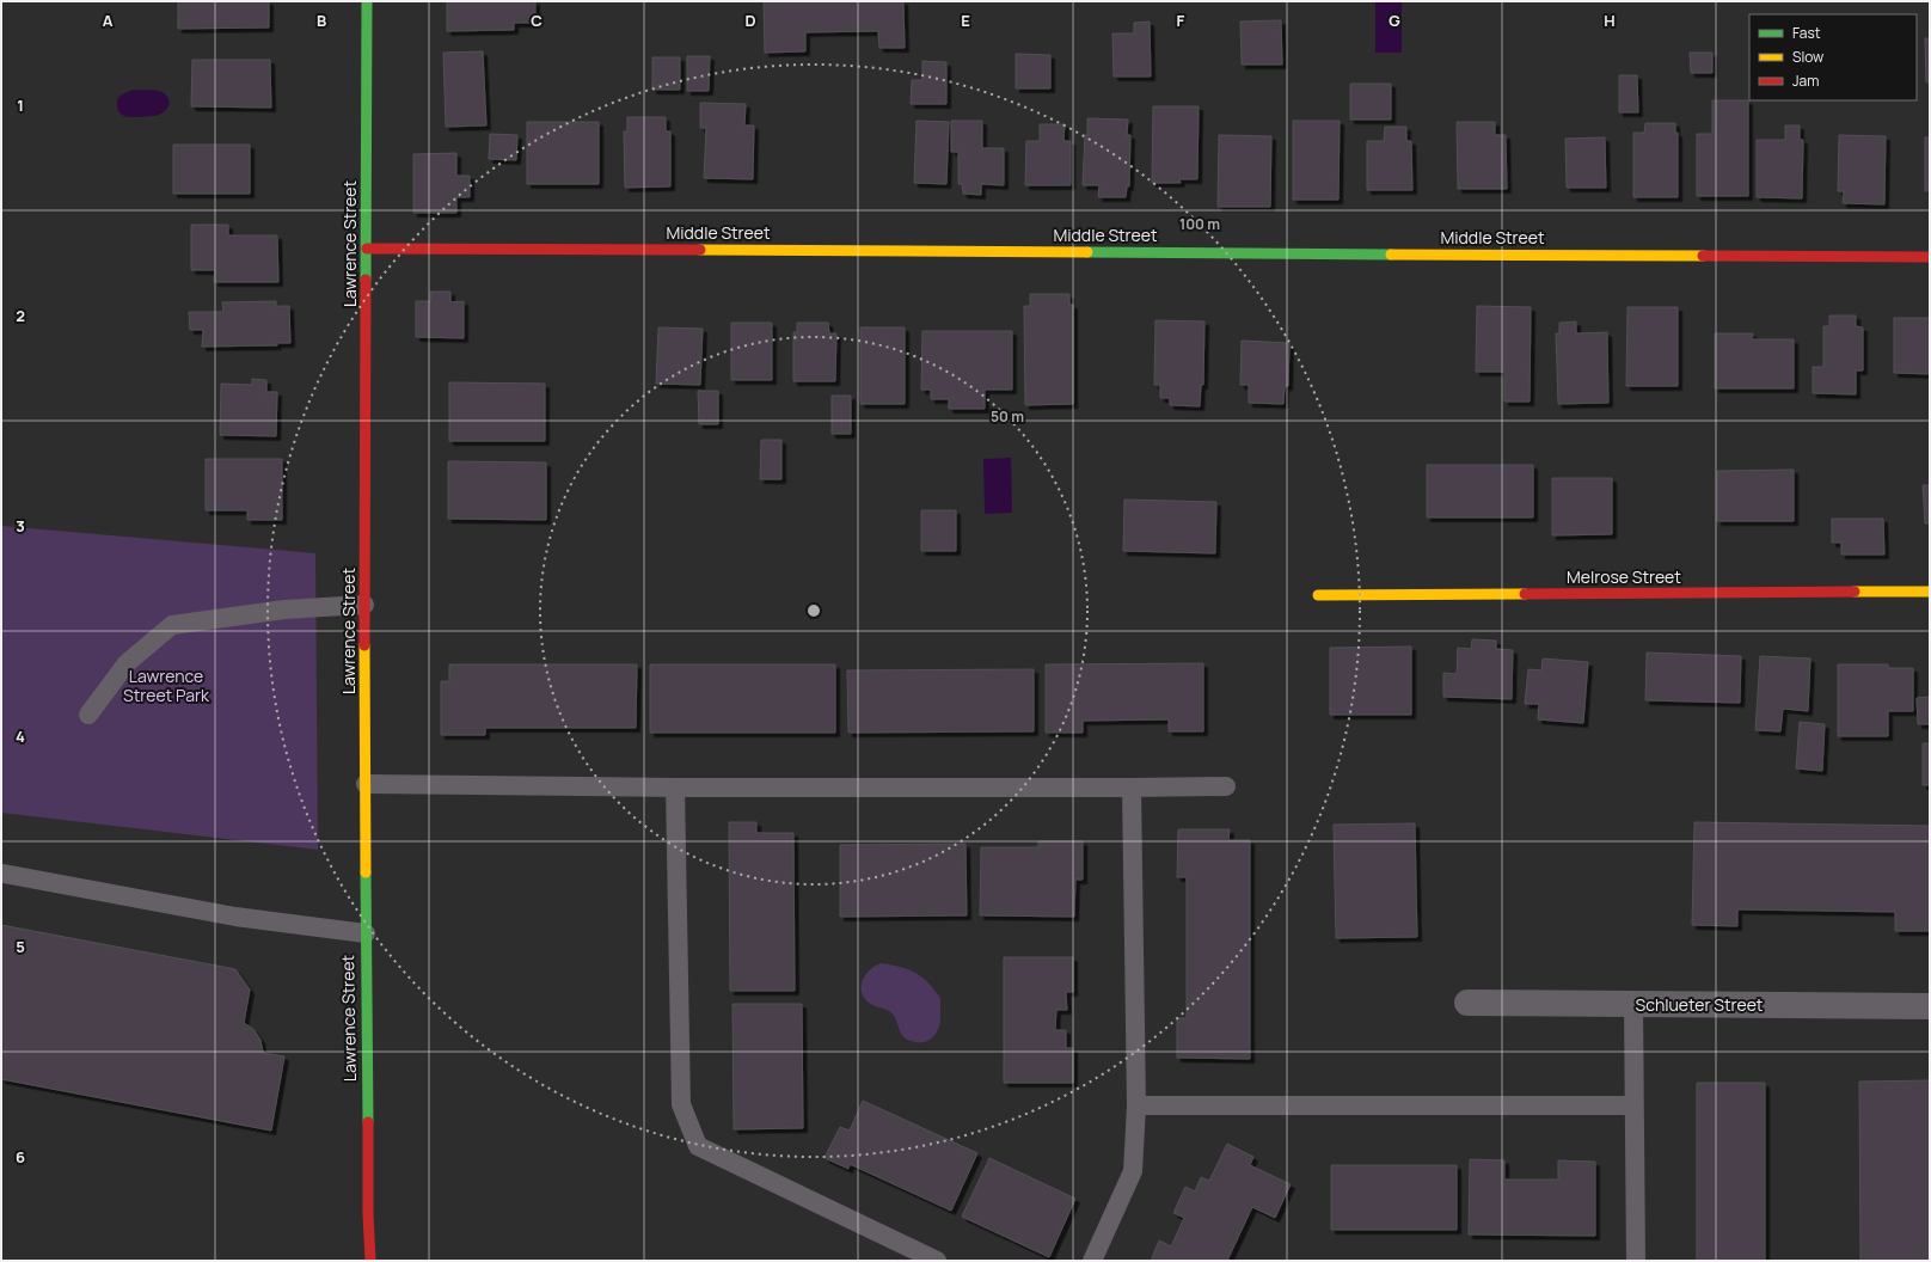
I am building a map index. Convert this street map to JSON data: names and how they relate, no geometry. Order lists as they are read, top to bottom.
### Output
{
  "streets": {
    "street": [
      "Middle Street",
      "Lawrence Street",
      "Melrose Street",
      "Schlueter Street"
    ]
  },
  "crossings": [
    ["Middle Street", "Lawrence Street"]
  ],
  "parks": ["Lawrence Street Park"],
  "legend": ["Fast", "Slow", "Jam"],
  "grid": {
    "columns": [
      "A",
      "B",
      "C",
      "D",
      "E",
      "F",
      "G",
      "H"
    ],
    "rows": [
      "1",
      "2",
      "3",
      "4",
      "5",
      "6"
    ]
  },
  "rings": ["100 m", "50 m"]
}
